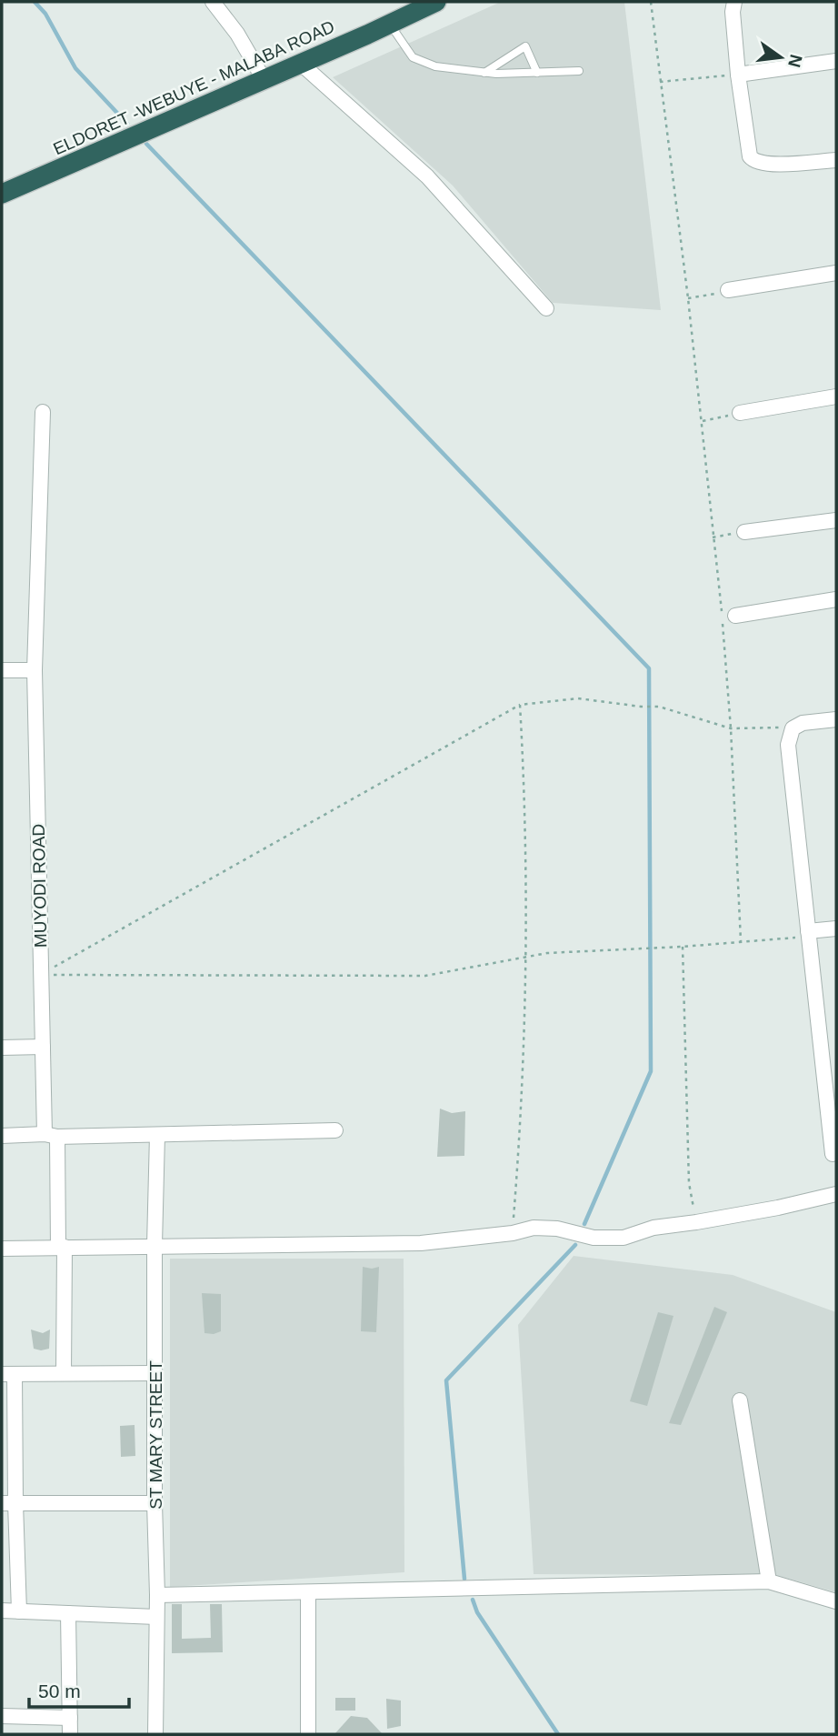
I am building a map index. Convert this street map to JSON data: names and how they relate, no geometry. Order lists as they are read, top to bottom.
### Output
{
  "streets": {
    "highway": ["ELDORET -WEBUYE - MALABA ROAD"],
    "street": ["MUYODI ROAD", "ST MARY STREET"]
  },
  "scale_bar": "50 m",
  "north": "right"
}
